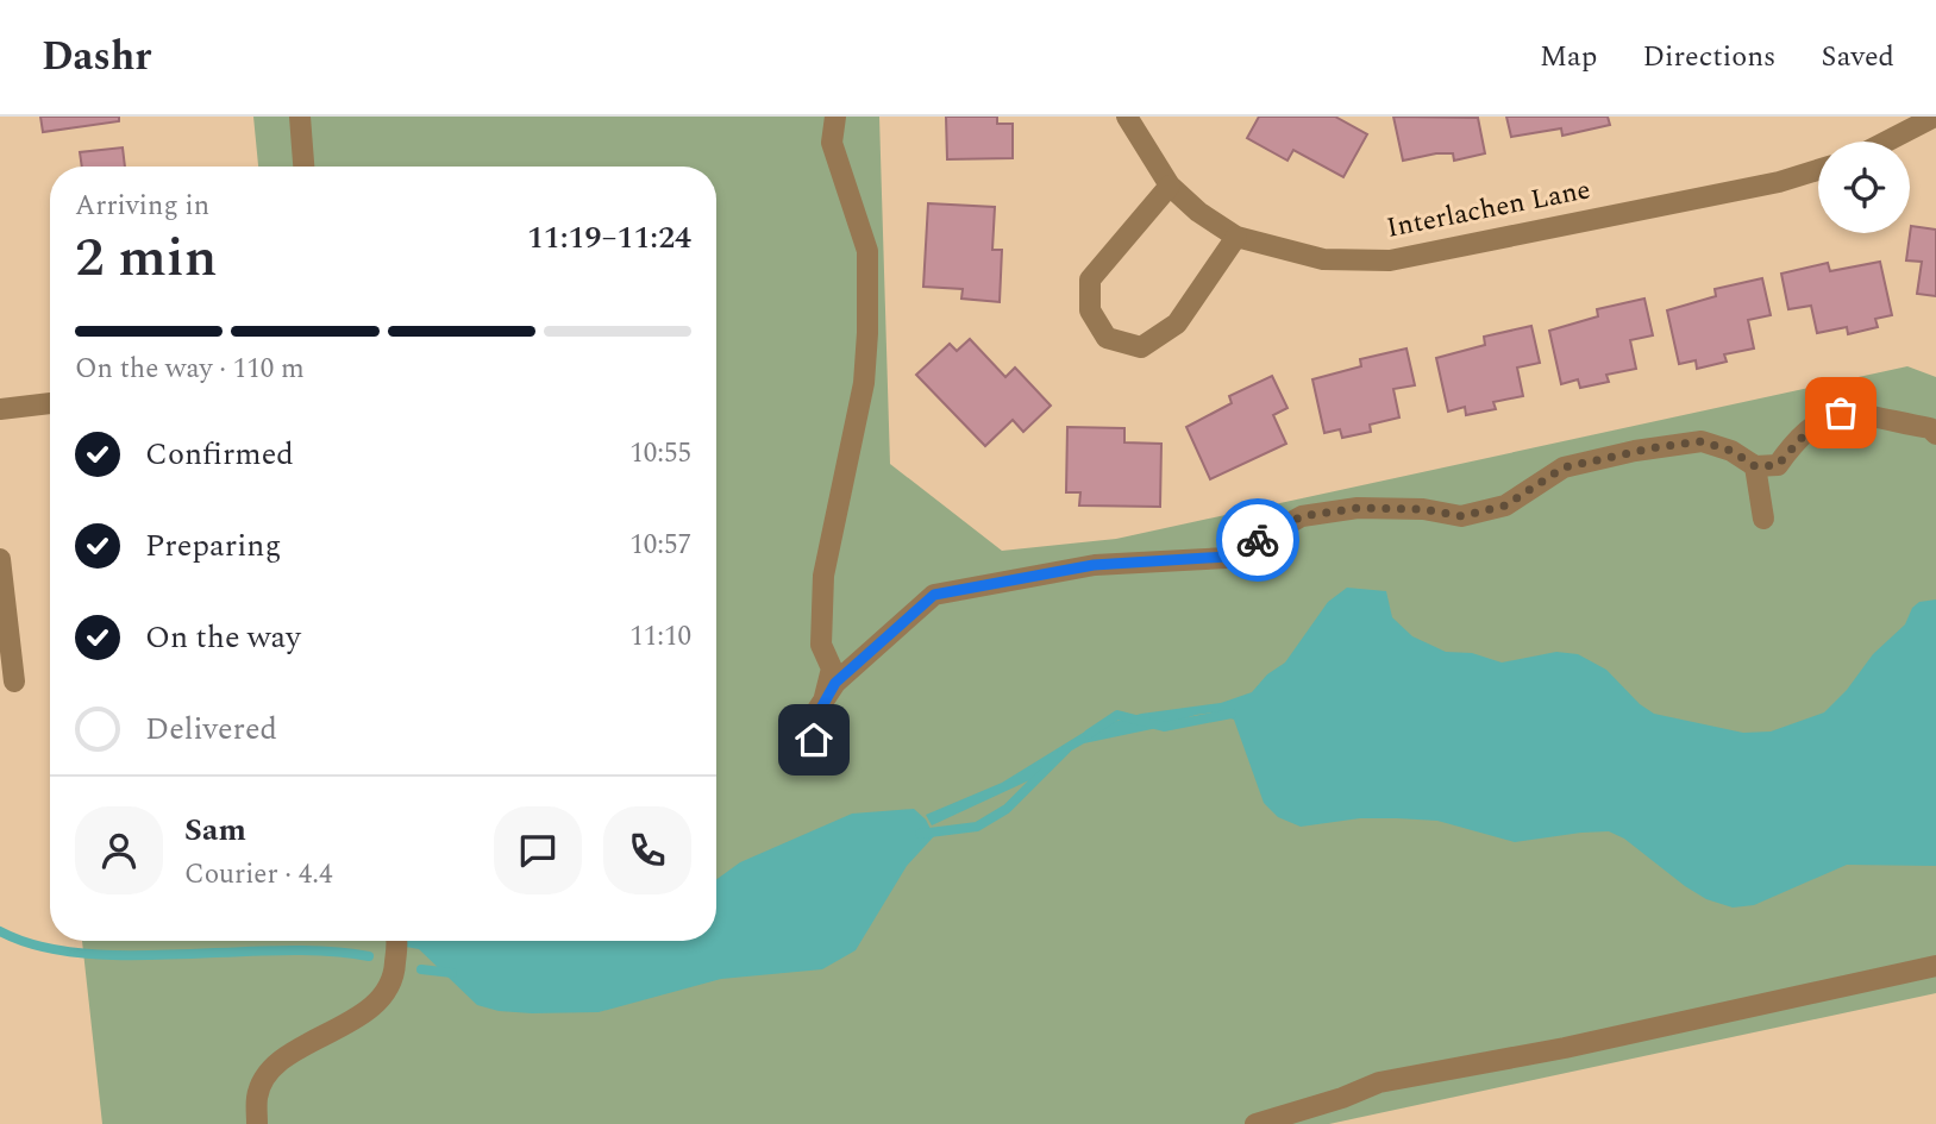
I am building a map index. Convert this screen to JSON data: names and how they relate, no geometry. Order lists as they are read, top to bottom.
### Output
{
  "streets": {
    "street": ["Interlachen Lane"]
  },
  "page": {
    "header": "Dashr",
    "nav": ["Map", "Directions", "Saved"],
    "heading": ["2 min", "Arriving in", "11:19–11:24"],
    "panel": ["Sam", "Courier · 4.4"],
    "bar": "On the way · 110 m",
    "list": [
      ["Confirmed", "10:55"],
      ["Preparing", "10:57"],
      ["On the way", "11:10"],
      "Delivered"
    ]
  }
}
